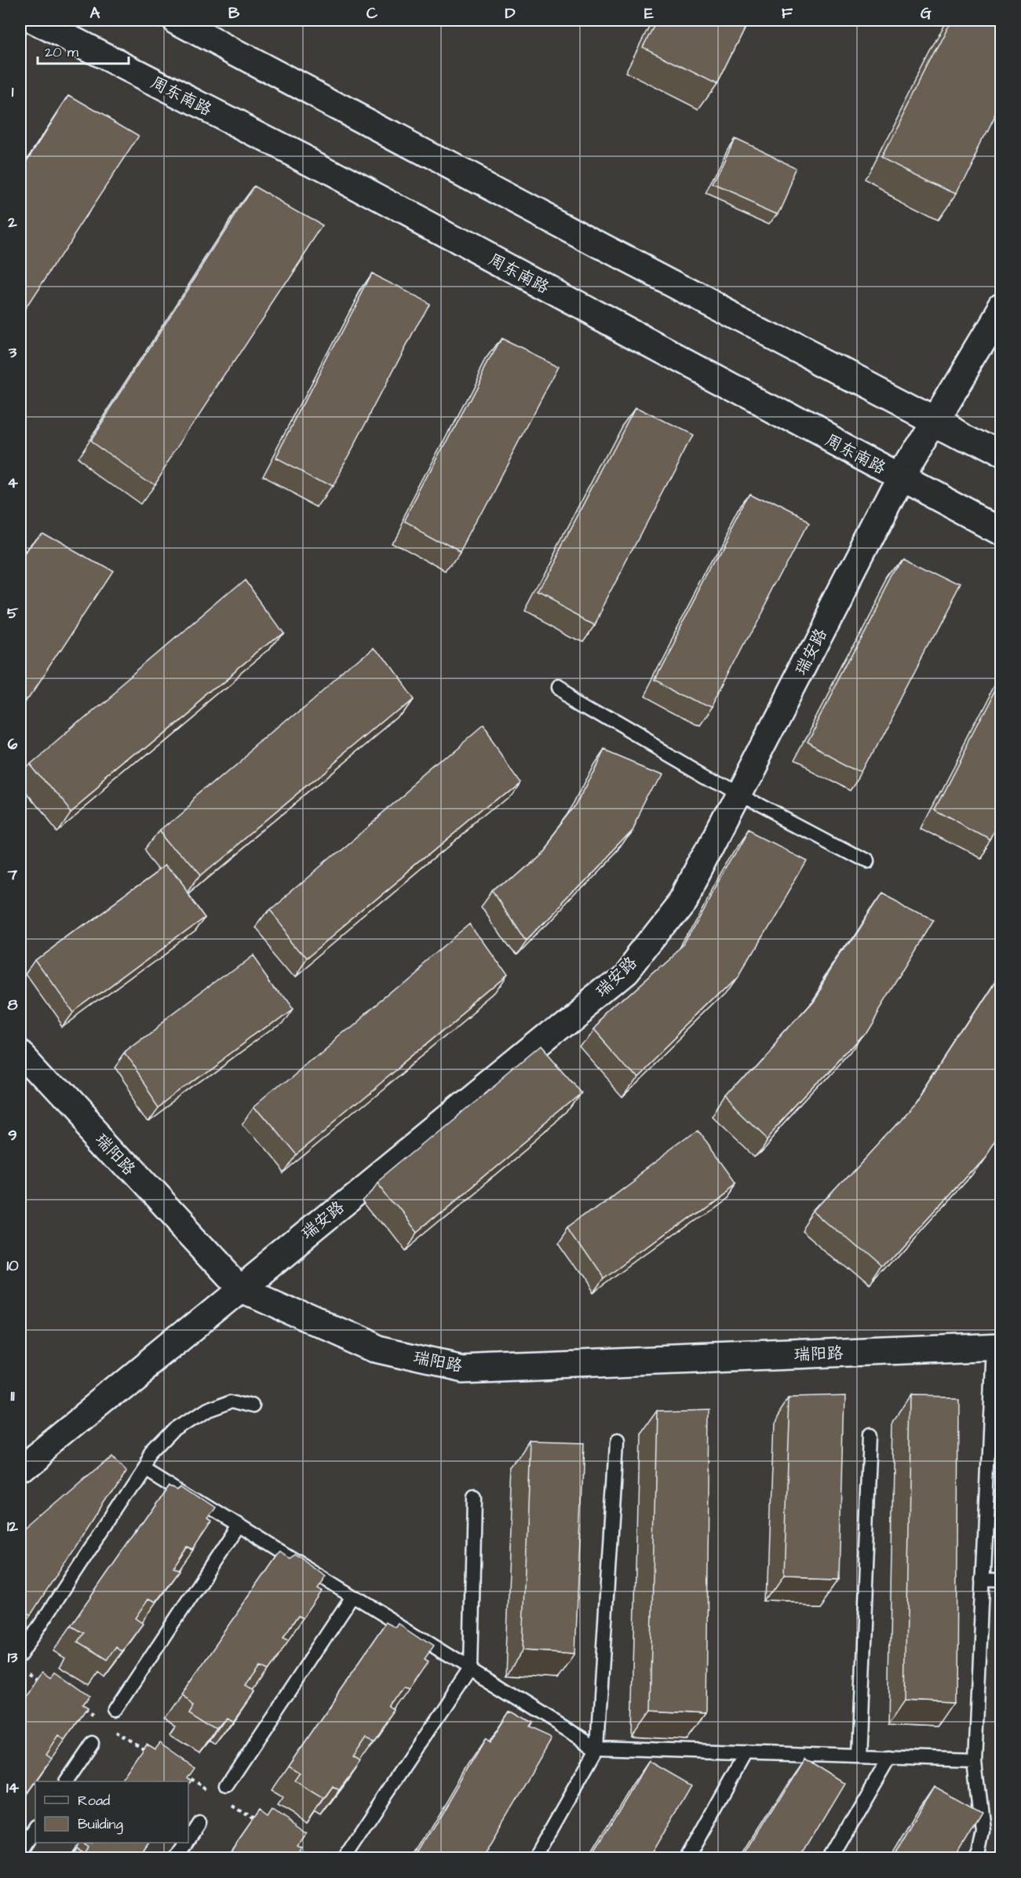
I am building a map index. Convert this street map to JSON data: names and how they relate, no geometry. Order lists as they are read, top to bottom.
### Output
{
  "streets": {
    "street": ["周东南路", "瑞安路", "瑞阳路"]
  },
  "crossings": [
    ["周东南路", "瑞安路"],
    ["瑞安路", "瑞阳路"]
  ],
  "legend": ["Road", "Building"],
  "scale_bar": "20 m",
  "grid": {
    "columns": [
      "A",
      "B",
      "C",
      "D",
      "E",
      "F",
      "G"
    ],
    "rows": [
      "1",
      "2",
      "3",
      "4",
      "5",
      "6",
      "7",
      "8",
      "9",
      "10",
      "11",
      "12",
      "13",
      "14"
    ]
  }
}
